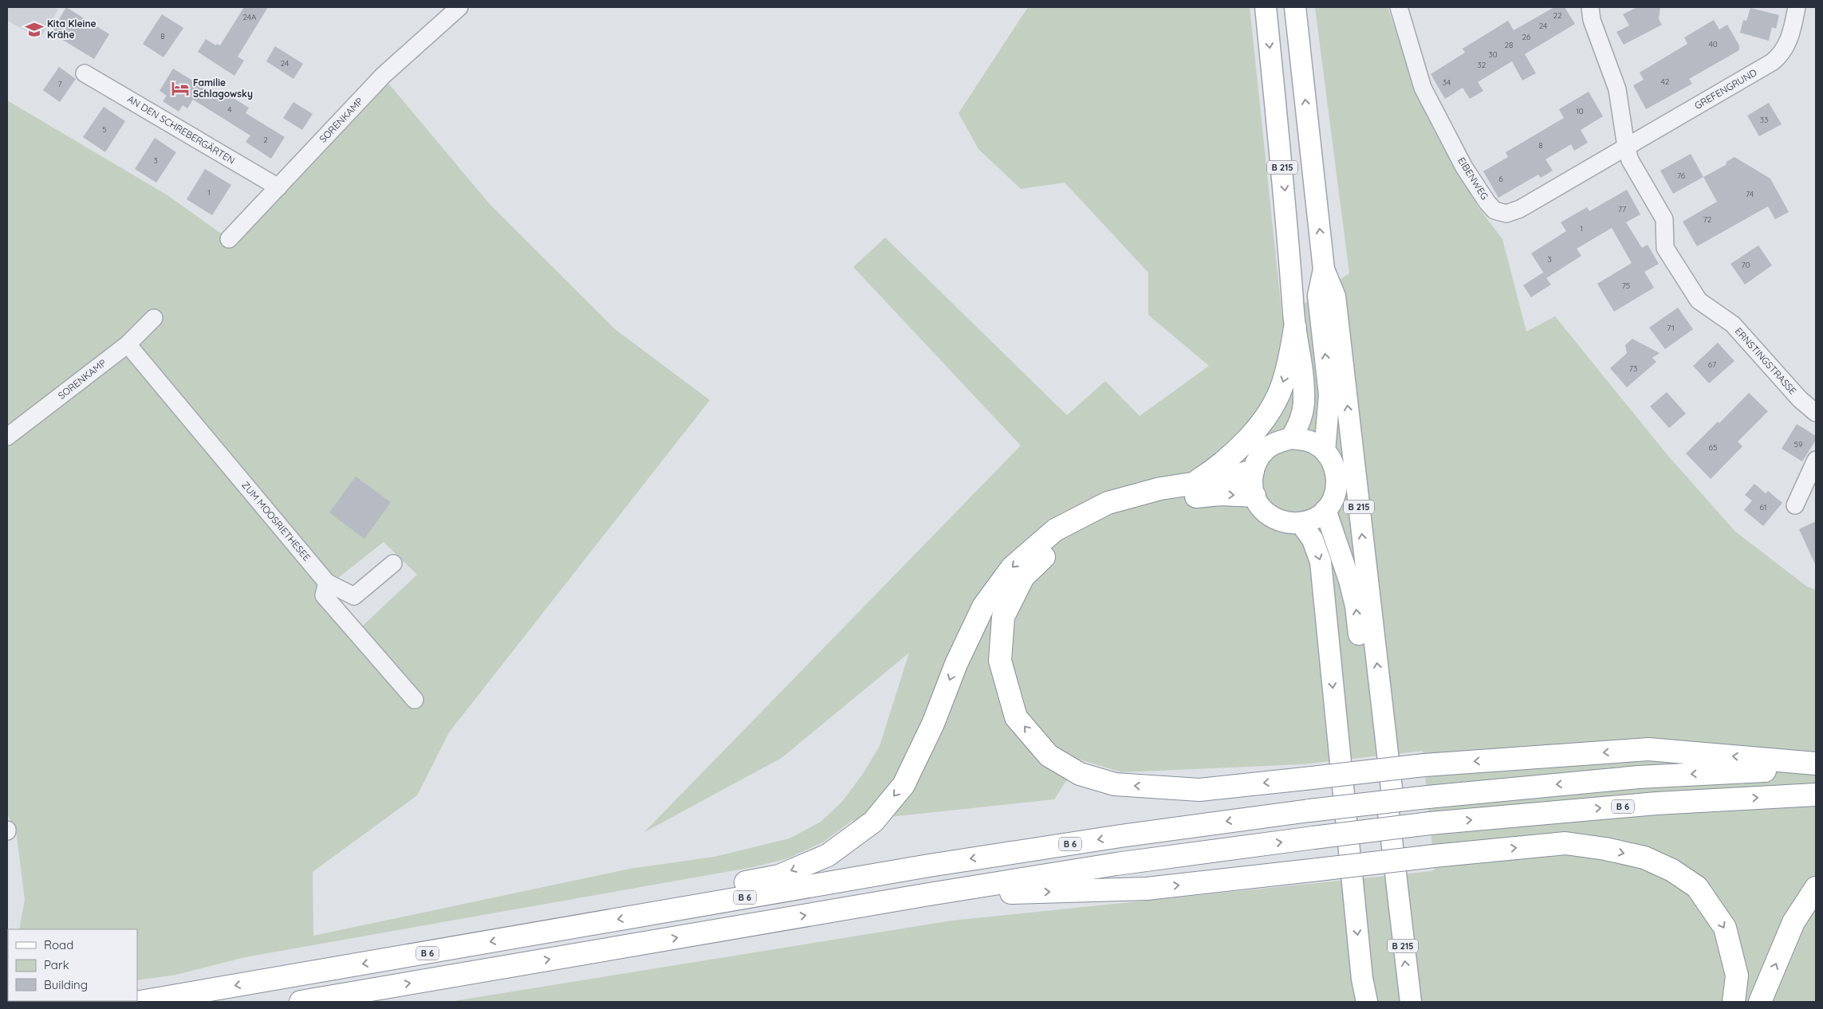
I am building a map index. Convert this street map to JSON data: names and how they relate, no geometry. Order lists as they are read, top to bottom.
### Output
{
  "streets": {
    "highway": ["B 6"],
    "main road": ["B 215"],
    "street": [
      "GREFENGRUND",
      "SORENKAMP",
      "AN DEN SCHREBERGÄRTEN",
      "EIBENWEG",
      "ERNSTINGSTRASSE",
      "ZUM MOOSRIETHESEE"
    ]
  },
  "crossings": [
    ["GREFENGRUND", "EIBENWEG"],
    ["GREFENGRUND", "ERNSTINGSTRASSE"],
    ["SORENKAMP", "AN DEN SCHREBERGÄRTEN"],
    ["SORENKAMP", "ZUM MOOSRIETHESEE"],
    ["EIBENWEG", "ERNSTINGSTRASSE"]
  ],
  "places": {
    "school or university": ["Kita Kleine Krähe"],
    "hotel": ["Familie Schlagowsky"]
  },
  "house_numbers": [
    "22",
    "24A",
    "24",
    "8",
    "26",
    "40",
    "28",
    "30",
    "24",
    "32",
    "42",
    "34",
    "7",
    "4",
    "10",
    "33",
    "5",
    "2",
    "8",
    "3",
    "76",
    "6",
    "1",
    "74",
    "77",
    "72",
    "1",
    "3",
    "70",
    "75",
    "71",
    "67",
    "73",
    "59",
    "65",
    "61"
  ],
  "legend": ["Road", "Park", "Building"]
}
